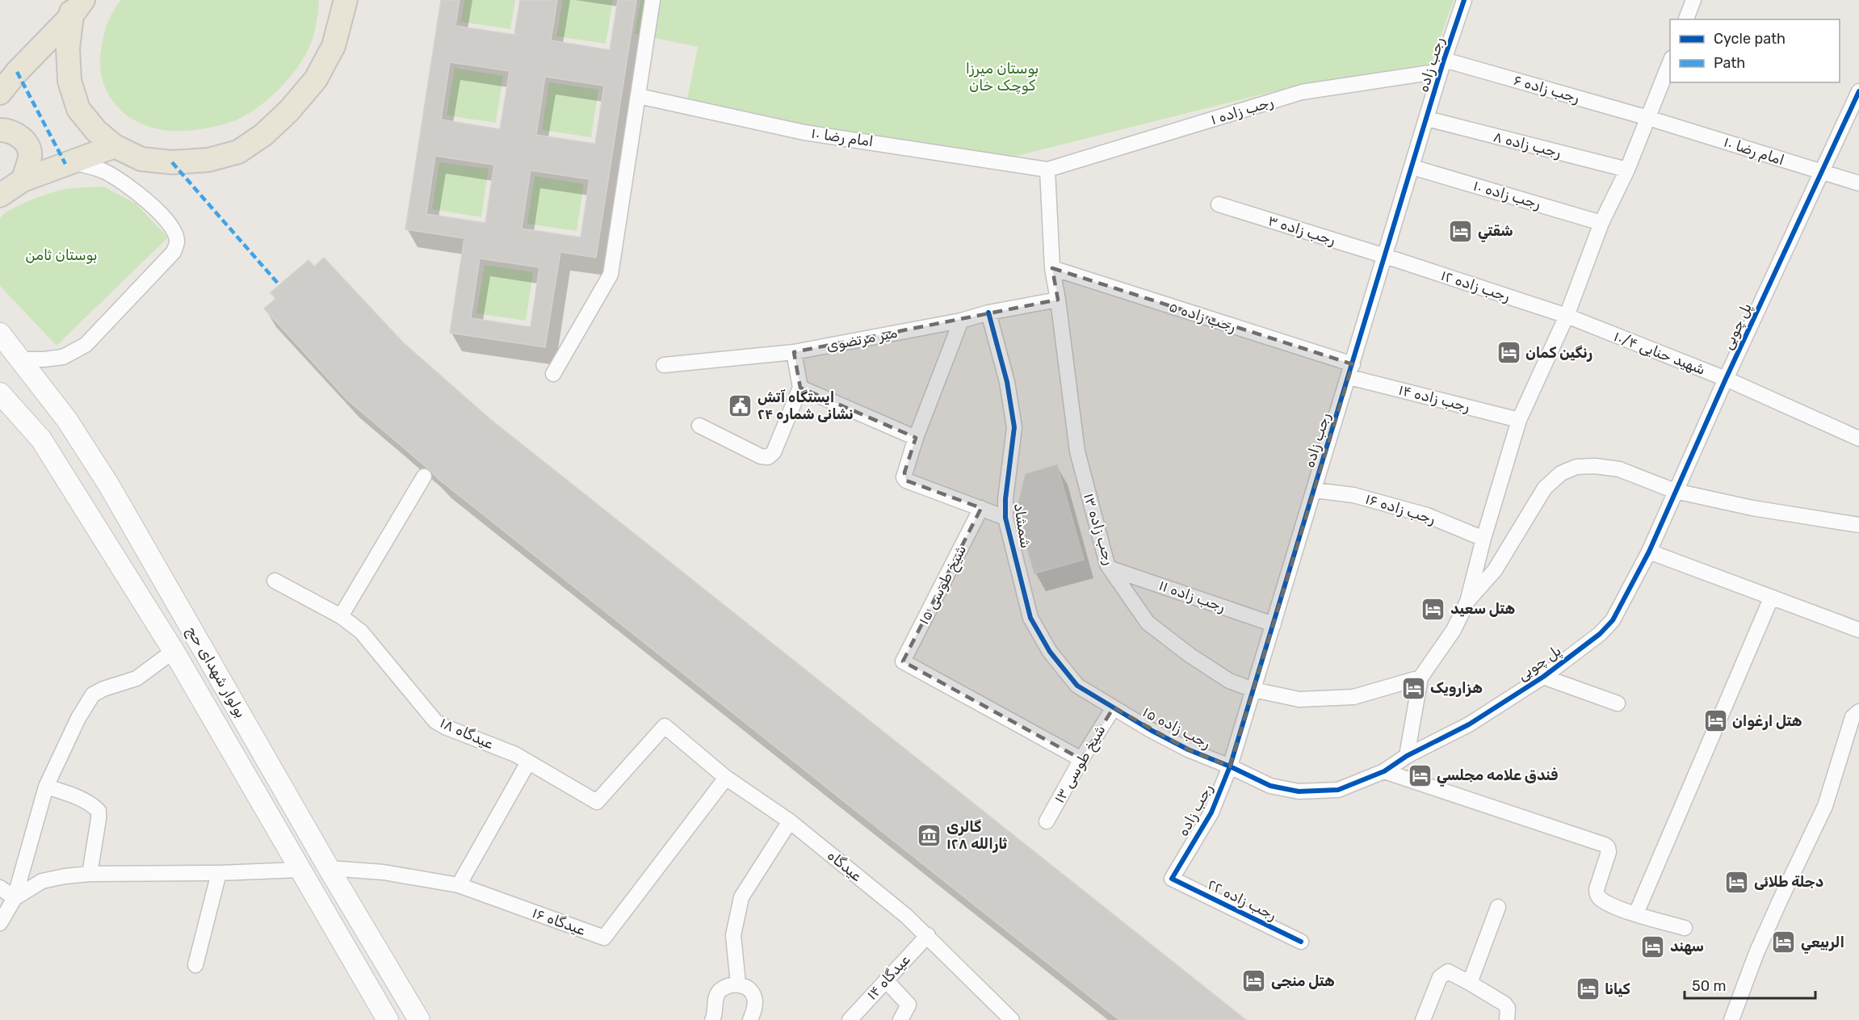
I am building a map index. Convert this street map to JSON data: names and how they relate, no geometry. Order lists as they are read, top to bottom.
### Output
{
  "streets": {
    "street": [
      "رجب زاده",
      "رجب زاده ۶",
      "رجب زاده ۱",
      "امام رضا ۱۰",
      "رجب زاده ۸",
      "رجب زاده ۱۰",
      "رجب زاده ۳",
      "رجب زاده ۱۲",
      "رجب زاده ۵",
      "پل چوبی",
      "میر مرتضوی",
      "شهید حنایی ۱۰/۴",
      "رجب زاده ۱۴",
      "رجب زاده ۱۶",
      "شمشاد",
      "رجب زاده ۱۳",
      "۱۵ شیخ طوسی",
      "رجب زاده ۱۱",
      "بولوار شهدای حج",
      "رجب زاده ۱۵",
      "عیدگاه ۱۸",
      "شیخ طوسی ۱۳",
      "عیدگاه",
      "رجب زاده ۲۲",
      "عیدگاه ۱۶",
      "عیدگاه ۱۴"
    ]
  },
  "crossings": [
    ["رجب زاده", "رجب زاده ۶"],
    ["رجب زاده", "رجب زاده ۱"],
    ["رجب زاده", "رجب زاده ۸"],
    ["رجب زاده", "رجب زاده ۱۰"],
    ["رجب زاده", "رجب زاده ۳"],
    ["رجب زاده", "رجب زاده ۱۲"],
    ["رجب زاده", "رجب زاده ۵"],
    ["رجب زاده", "رجب زاده ۱۴"],
    ["رجب زاده", "رجب زاده ۱۶"],
    ["رجب زاده", "رجب زاده ۱۳"],
    ["رجب زاده", "رجب زاده ۱۱"],
    ["رجب زاده", "رجب زاده ۱۵"],
    ["رجب زاده", "رجب زاده ۲۲"],
    ["رجب زاده ۶", "رجب زاده ۱"],
    ["رجب زاده ۶", "امام رضا ۱۰"],
    ["رجب زاده ۱", "امام رضا ۱۰"],
    ["رجب زاده ۱", "رجب زاده ۱۳"],
    ["امام رضا ۱۰", "پل چوبی"],
    ["امام رضا ۱۰", "رجب زاده ۱۳"],
    ["رجب زاده ۳", "رجب زاده ۱۲"],
    ["رجب زاده ۱۲", "شهید حنایی ۱۰/۴"],
    ["رجب زاده ۵", "رجب زاده ۱۴"],
    ["رجب زاده ۵", "رجب زاده ۱۳"],
    ["پل چوبی", "شهید حنایی ۱۰/۴"],
    ["پل چوبی", "رجب زاده ۱۵"],
    ["میر مرتضوی", "شمشاد"],
    ["میر مرتضوی", "رجب زاده ۱۳"],
    ["شمشاد", "رجب زاده ۱۵"],
    ["شمشاد", "شیخ طوسی ۱۳"],
    ["رجب زاده ۱۳", "رجب زاده ۱۱"],
    ["۱۵ شیخ طوسی", "شیخ طوسی ۱۳"],
    ["بولوار شهدای حج", "عیدگاه ۱۶"],
    ["رجب زاده ۱۵", "شیخ طوسی ۱۳"],
    ["عیدگاه ۱۸", "عیدگاه"],
    ["عیدگاه", "عیدگاه ۱۶"],
    ["عیدگاه", "عیدگاه ۱۴"]
  ],
  "parks": ["بوستان میرزا کوچک خان", "بوستان ثامن"],
  "places": {
    "hotel": [
      "شقتي",
      "رنگین کمان",
      "هتل سعید",
      "هزارویک",
      "هتل ارغوان",
      "فندق علامه مجلسي",
      "دجلة طلائی",
      "الربيعي",
      "سهند",
      "هتل منجی",
      "كيانا"
    ],
    "public building": ["ایستگاه آتش نشانی شماره ۲۴"],
    "museum": ["گالری ثارالله ۱۲۸"]
  },
  "legend": ["Cycle path", "Path"],
  "scale_bar": "50 m"
}
